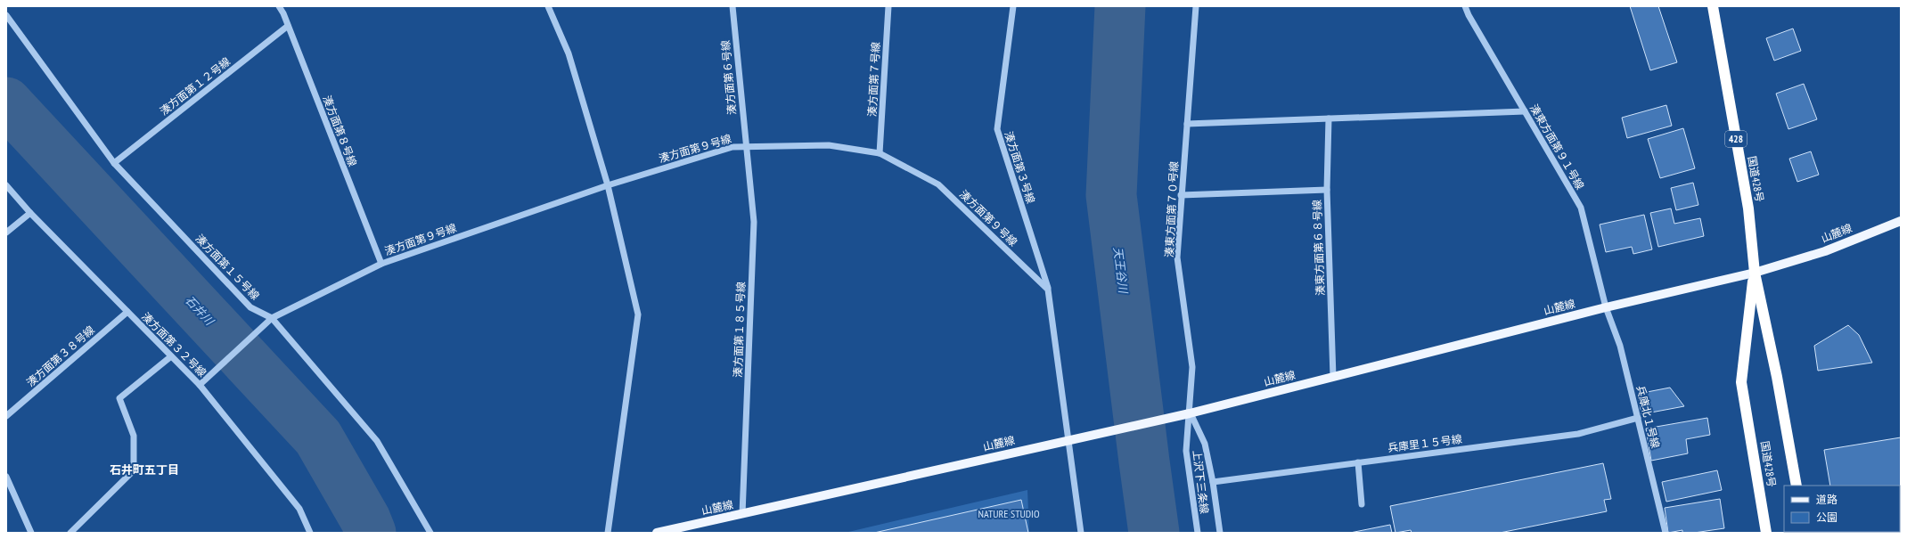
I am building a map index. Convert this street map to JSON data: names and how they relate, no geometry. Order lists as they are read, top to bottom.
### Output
{
  "streets": {
    "highway": ["428", "国道428号"],
    "main road": ["山麓線"],
    "street": [
      "湊方面第６号線",
      "湊方面第７号線",
      "湊方面第１２号線",
      "湊方面第８号線",
      "湊東方面第９１号線",
      "湊方面第９号線",
      "湊方面第３号線",
      "湊東方面第７０号線",
      "湊東方面第６８号線",
      "湊方面第１５号線",
      "湊方面第１８５号線",
      "湊方面第３２号線",
      "湊方面第３８号線",
      "兵庫北１号線",
      "兵庫里１５号線",
      "上沢下三条線"
    ]
  },
  "crossings": [
    ["湊方面第６号線", "湊方面第９号線"],
    ["湊方面第６号線", "湊方面第１８５号線"],
    ["湊方面第７号線", "湊方面第９号線"],
    ["湊方面第１２号線", "湊方面第８号線"],
    ["湊方面第１２号線", "湊方面第１５号線"],
    ["湊方面第８号線", "湊方面第９号線"],
    ["湊東方面第９１号線", "山麓線"],
    ["湊東方面第９１号線", "兵庫北１号線"],
    ["湊方面第９号線", "湊方面第３号線"],
    ["湊方面第９号線", "湊方面第１５号線"],
    ["湊方面第９号線", "湊方面第１８５号線"],
    ["湊方面第９号線", "湊方面第３２号線"],
    ["国道428号", "山麓線"],
    ["湊東方面第７０号線", "山麓線"],
    ["湊東方面第７０号線", "上沢下三条線"],
    ["山麓線", "湊東方面第６８号線"],
    ["山麓線", "湊方面第１８５号線"],
    ["山麓線", "兵庫北１号線"],
    ["山麓線", "上沢下三条線"],
    ["湊方面第３２号線", "湊方面第３８号線"],
    ["兵庫北１号線", "兵庫里１５号線"]
  ],
  "districts": ["石井町五丁目"],
  "water": ["天王谷川", "石井川"],
  "parks": ["NATURE STUDIO"],
  "legend": ["道路", "公園"]
}
